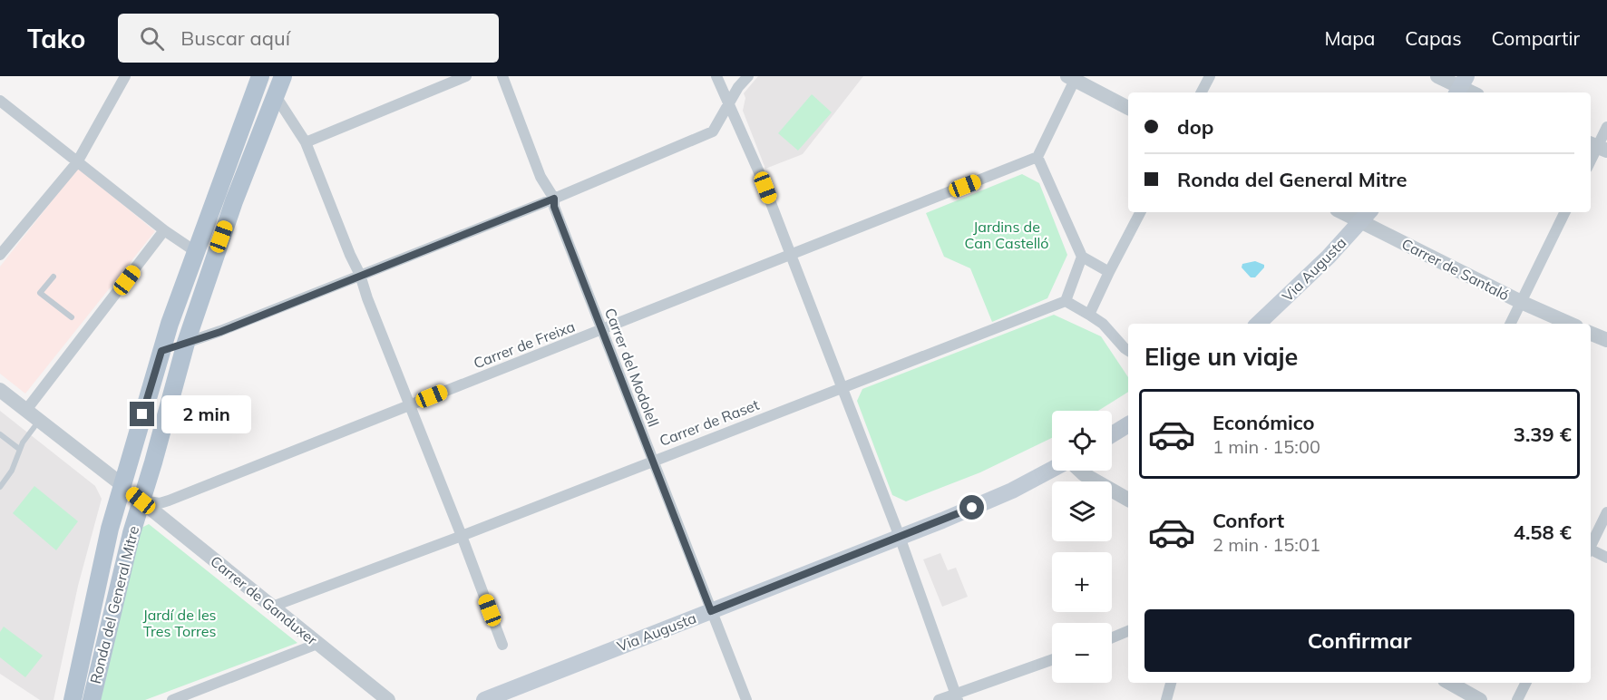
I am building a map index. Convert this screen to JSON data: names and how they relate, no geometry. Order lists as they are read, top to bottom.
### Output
{
  "streets": {
    "main road": ["Via Augusta", "Ronda del General Mitre"],
    "street": [
      "Carrer de Santaló",
      "Carrer de Freixa",
      "Carrer del Modolell",
      "Carrer de Raset",
      "Carrer de Ganduxer"
    ]
  },
  "crossings": [
    ["Via Augusta", "Carrer de Santaló"],
    ["Via Augusta", "Carrer del Modolell"],
    ["Carrer de Freixa", "Carrer del Modolell"],
    ["Carrer de Freixa", "Carrer de Ganduxer"],
    ["Carrer de Freixa", "Ronda del General Mitre"],
    ["Carrer del Modolell", "Carrer de Raset"],
    ["Carrer de Raset", "Carrer de Ganduxer"],
    ["Carrer de Ganduxer", "Ronda del General Mitre"]
  ],
  "parks": ["Jardins de Can Castelló", "Jardí de les Tres Torres"],
  "page": {
    "header": "Tako",
    "search": "Buscar aquí",
    "nav": ["Mapa", "Capas", "Compartir"],
    "banner": ["dop", "Ronda del General Mitre"],
    "heading": "Elige un viaje",
    "list": [
      {
        "name": "Económico",
        "note": "1 min · 15:00",
        "value": "3.39 €"
      },
      {
        "name": "Confort",
        "note": "2 min · 15:01",
        "value": "4.58 €"
      }
    ],
    "bubble": "2 min",
    "map_buttons": ["+", "−"],
    "buttons": "Confirmar"
  }
}
